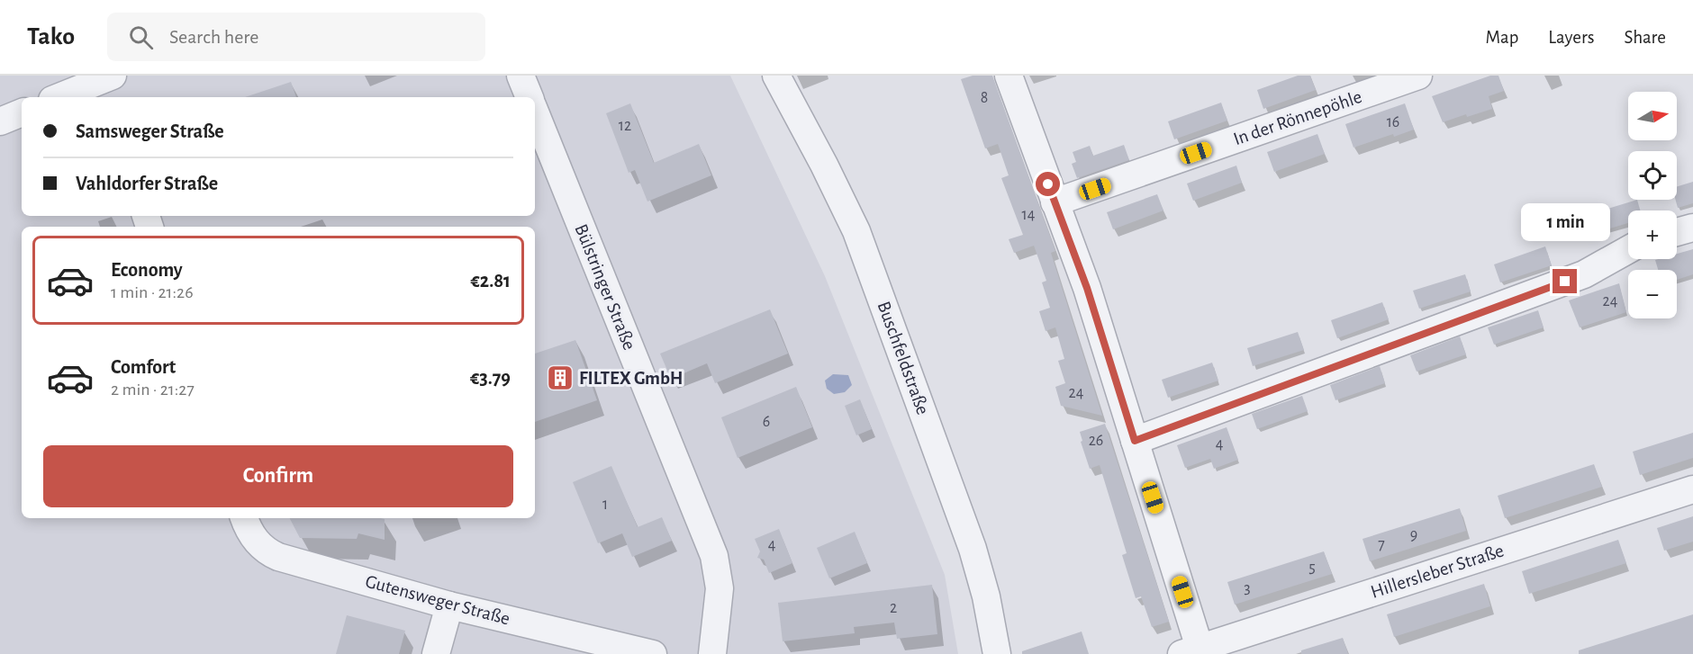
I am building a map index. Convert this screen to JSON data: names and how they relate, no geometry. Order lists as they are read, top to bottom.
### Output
{
  "streets": {
    "street": [
      "In der Rönnepöhle",
      "Bülstringer Straße",
      "Buschfeldstraße",
      "Hillersleber Straße",
      "Gutensweger Straße"
    ]
  },
  "places": {
    "building": ["FILTEX GmbH"]
  },
  "house_numbers": [
    "8",
    "16",
    "12",
    "14",
    "24",
    "24",
    "6",
    "26",
    "4",
    "1",
    "9",
    "4",
    "7",
    "5",
    "3",
    "2"
  ],
  "north": "right",
  "page": {
    "header": "Tako",
    "search": "Search here",
    "nav": ["Map", "Layers", "Share"],
    "map_buttons": ["+", "−"],
    "banner": ["Samsweger Straße", "Vahldorfer Straße"],
    "bubble": "1 min",
    "list": [
      {
        "name": "Economy",
        "note": "1 min · 21:26",
        "value": "€2.81"
      },
      {
        "name": "Comfort",
        "note": "2 min · 21:27",
        "value": "€3.79"
      }
    ],
    "buttons": "Confirm"
  }
}
